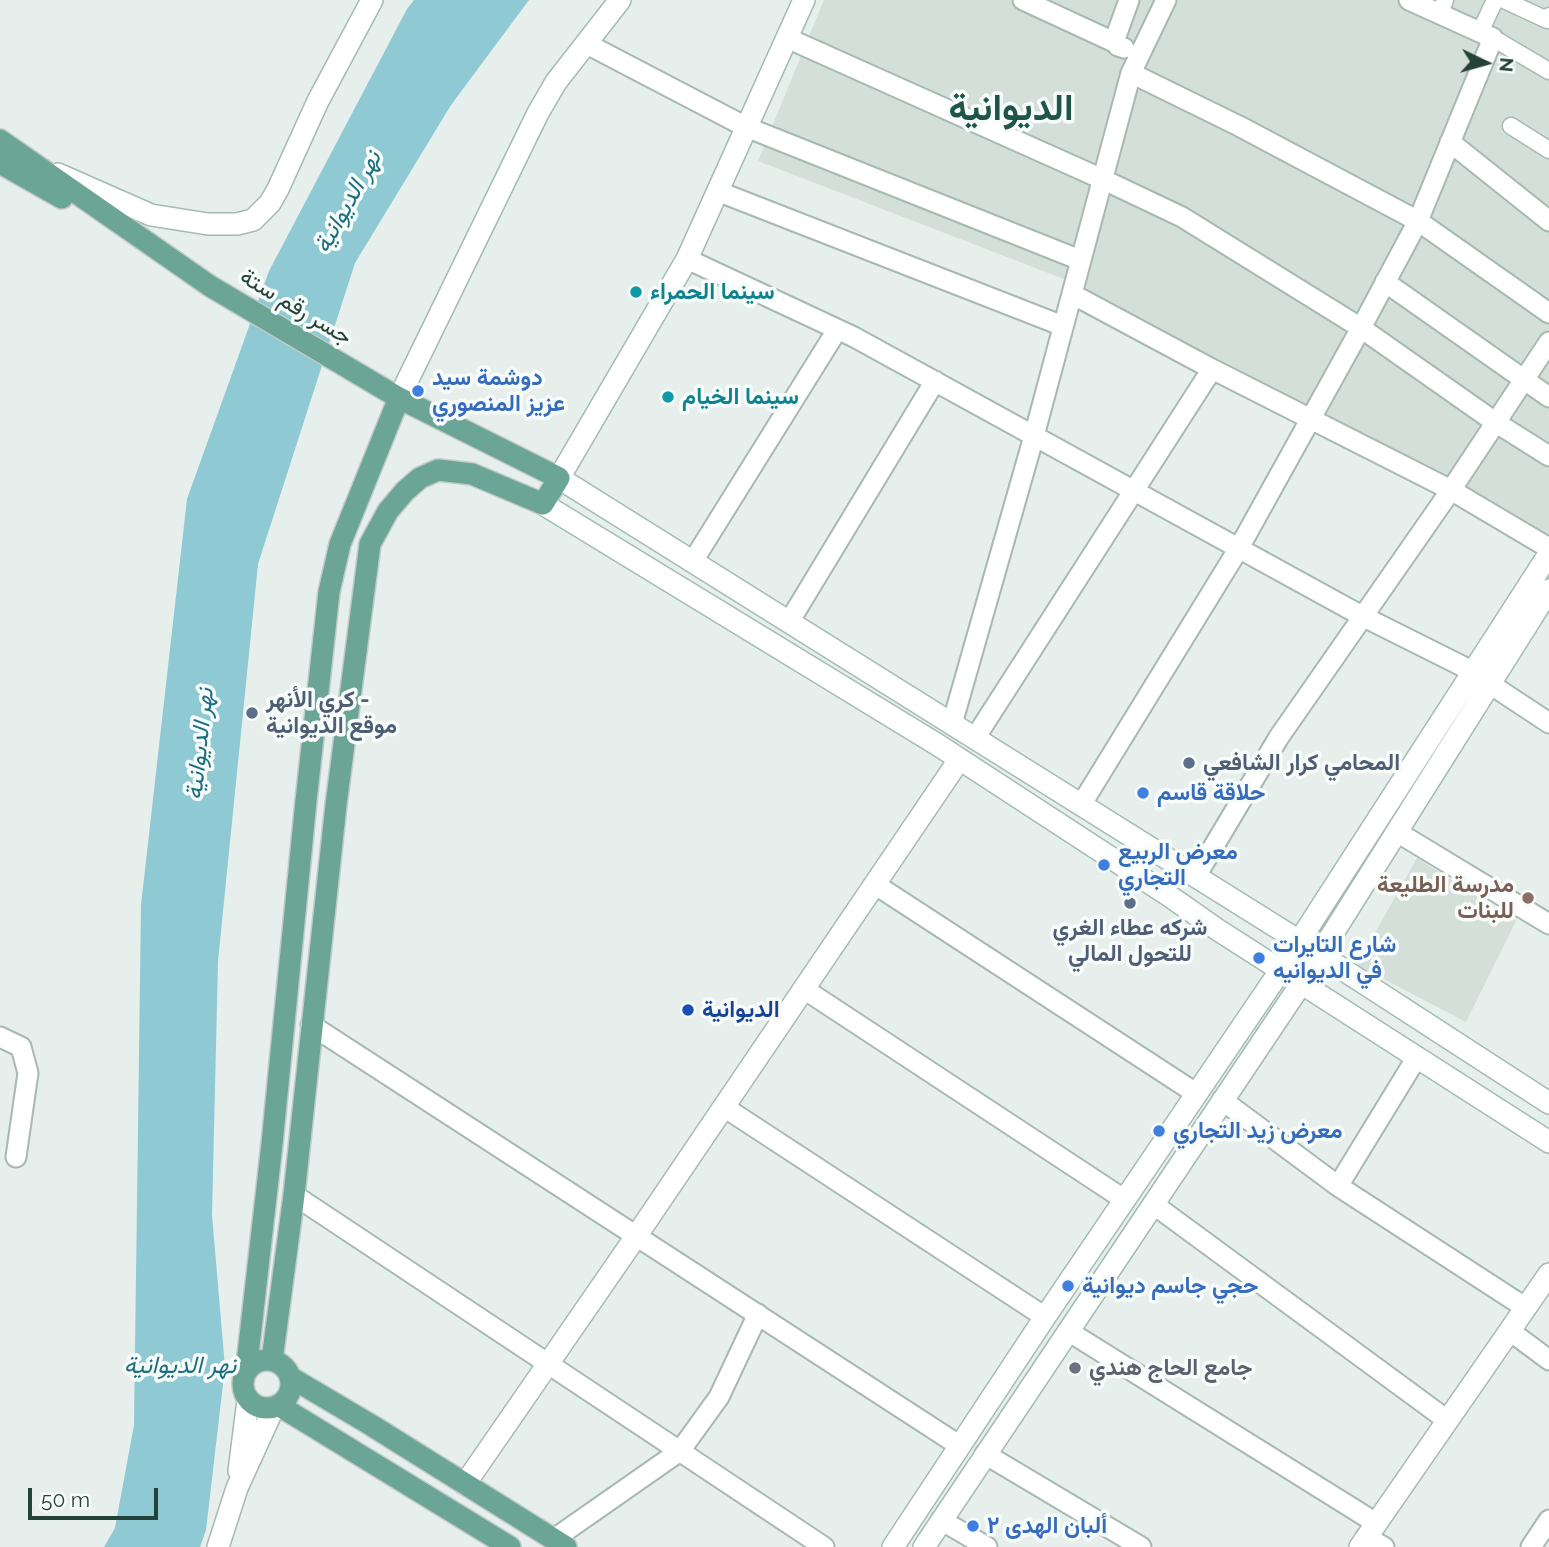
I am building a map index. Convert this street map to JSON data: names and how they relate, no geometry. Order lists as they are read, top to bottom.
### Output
{
  "streets": {
    "main road": ["جسر رقم ستة"]
  },
  "districts": ["الديوانية"],
  "water": ["نهر الديوانية"],
  "places": [
    "سينما الحمراء",
    "دوشمة سيد عزيز المنصوري",
    "سينما الخيام",
    "كري الأنهر - موقع الديوانية",
    "المحامي كرار الشافعي",
    "حلاقة قاسم",
    "معرض الربيع التجاري",
    "مدرسة الطليعة للبنات",
    "شركه عطاء الغري للتحول المالي",
    "شارع التايرات في الديوانيه",
    "الديوانية",
    "معرض زيد التجاري",
    "حجي جاسم ديوانية",
    "جامع الحاج هندي",
    "ألبان الهدى ٢"
  ],
  "scale_bar": "50 m",
  "north": "right"
}
